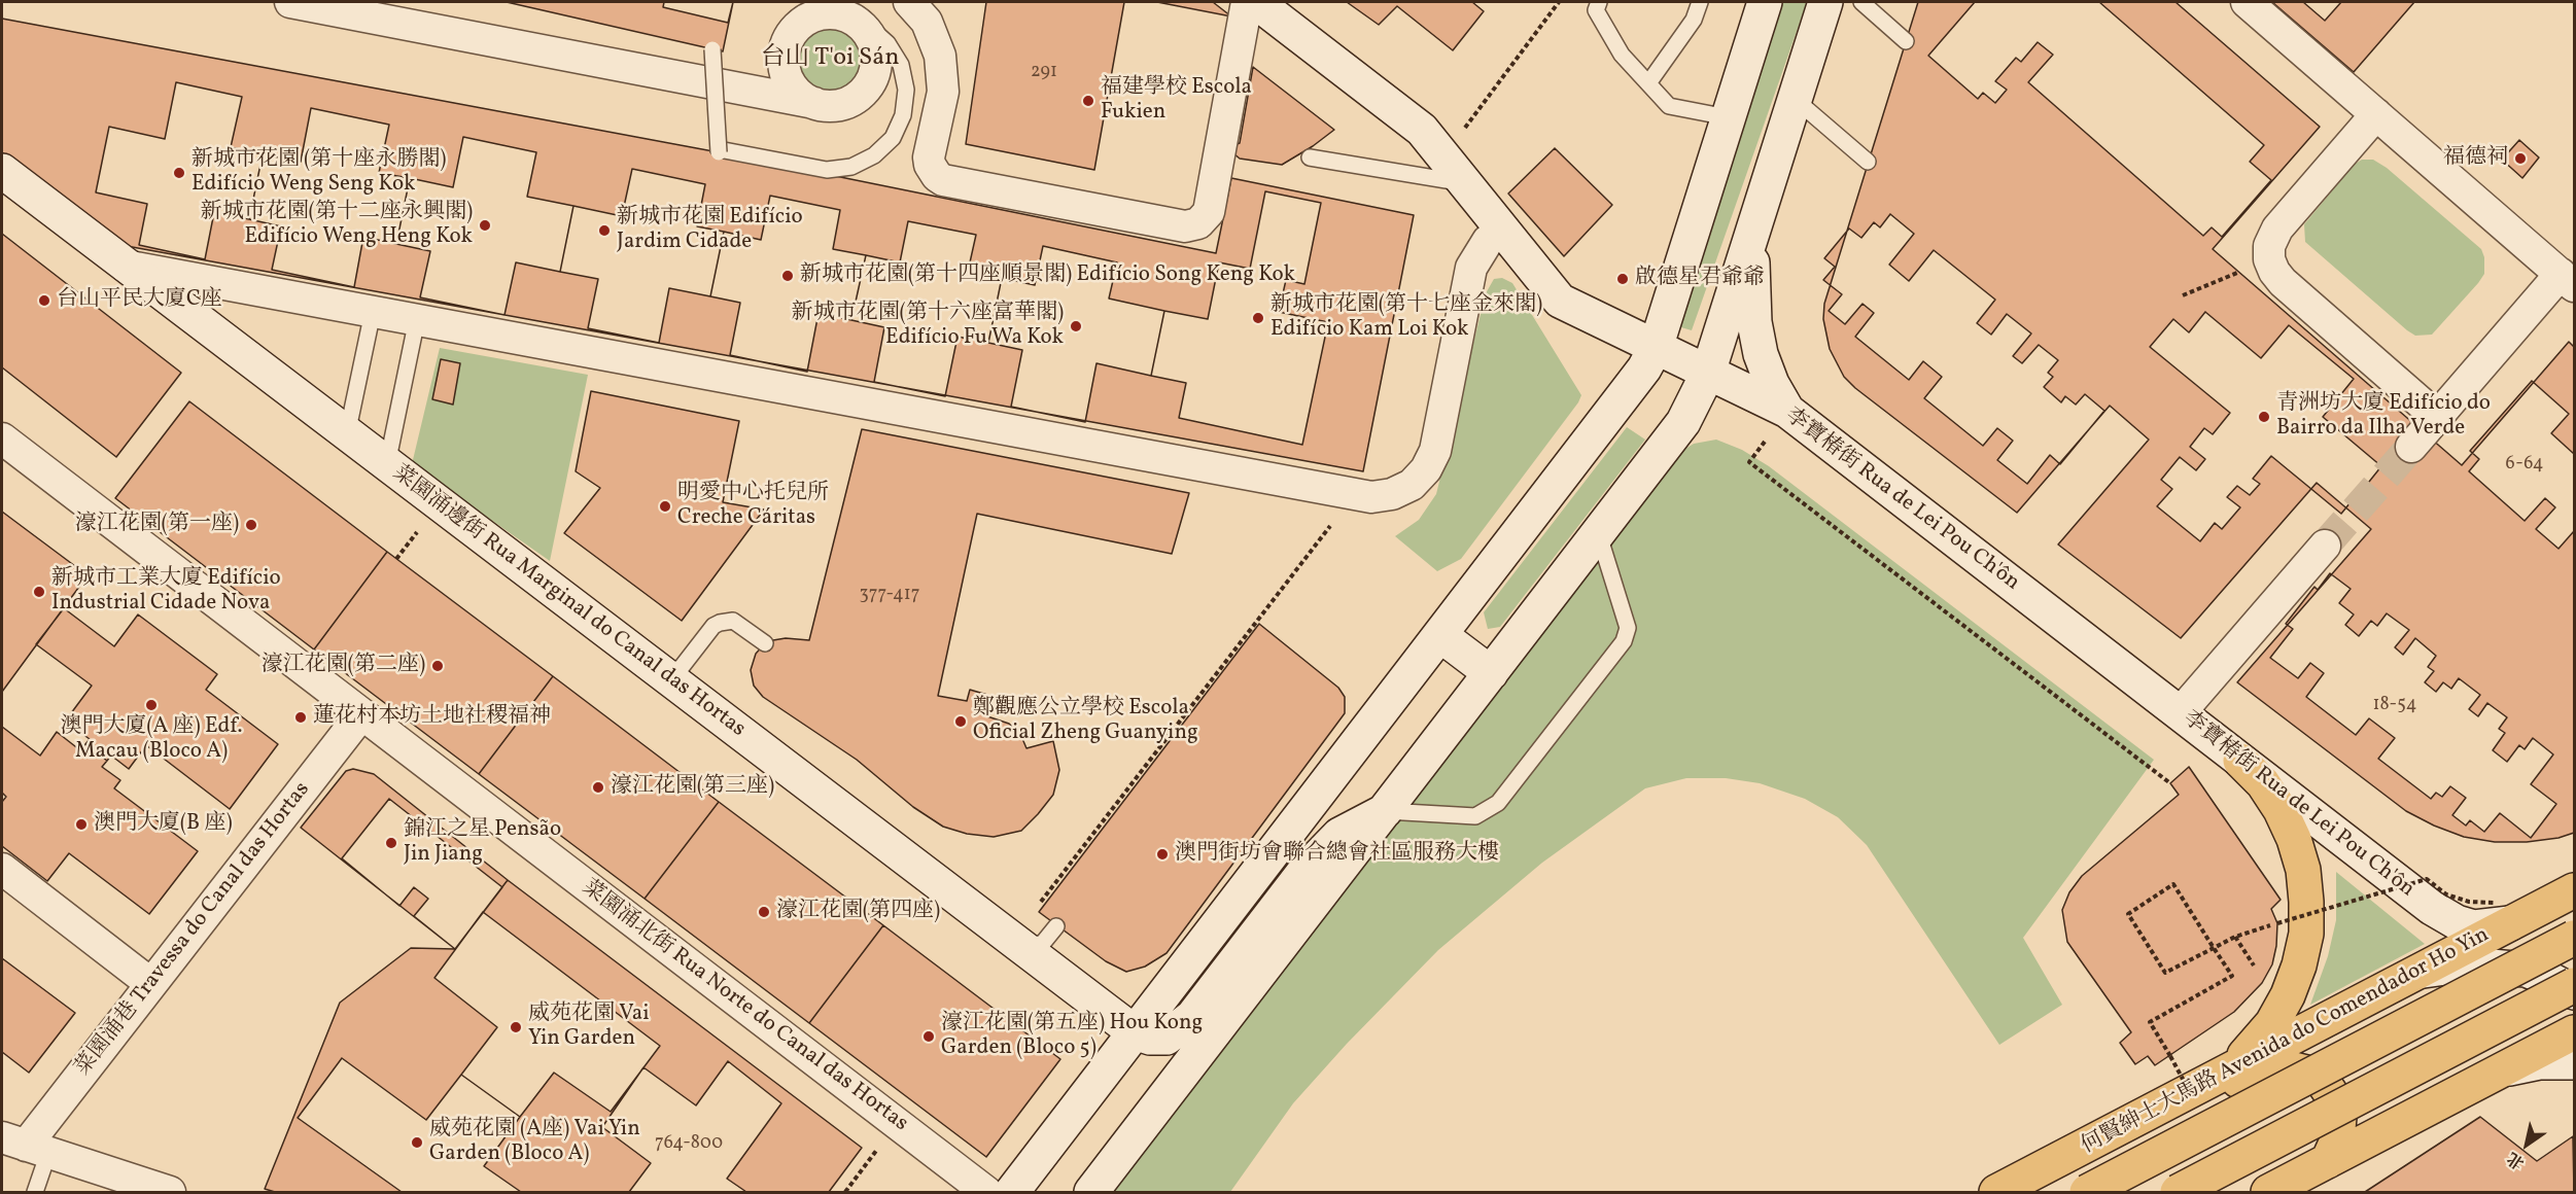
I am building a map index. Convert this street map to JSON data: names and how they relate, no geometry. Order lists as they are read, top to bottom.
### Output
{
  "streets": {
    "main road": ["李寶椿街 Rua de Lei Pou Ch'ôn", "菜園涌邊街 Rua Marginal do Canal das Hortas", "何賢紳士大馬路 Avenida do Comendador Ho Yin"],
    "street": ["菜園涌巷 Travessa do Canal das Hortas", "菜園涌北街 Rua Norte do Canal das Hortas"]
  },
  "crossings": [
    ["李寶椿街 Rua de Lei Pou Ch'ôn", "何賢紳士大馬路 Avenida do Comendador Ho Yin"],
    ["菜園涌巷 Travessa do Canal das Hortas", "菜園涌北街 Rua Norte do Canal das Hortas"]
  ],
  "districts": ["台山 T'oi Sán"],
  "places": [
    "福建學校 Escola Fukien",
    "福德祠",
    "新城市花園 (第十座永勝閣) Edifício Weng Seng Kok",
    "新城市花園(第十二座永興閣) Edifício Weng Heng Kok",
    "新城市花園 Edifício Jardim Cidade",
    "新城市花園(第十四座順景閣) Edifício Song Keng Kok",
    "啟德星君爺爺",
    "台山平民大廈C座",
    "新城市花園(第十七座金來閣) Edifício Kam Loi Kok",
    "新城市花園(第十六座富華閣) Edifício Fu Wa Kok",
    "青洲坊大廈 Edifício do Bairro da Ilha Verde",
    "明愛中心托兒所 Creche Cáritas",
    "濠江花園(第一座)",
    "新城市工業大廈 Edifício Industrial Cidade Nova",
    "濠江花園(第二座)",
    "澳門大廈(A 座) Edf. Macau (Bloco A)",
    "蓮花村本坊土地社稷福神",
    "鄭觀應公立學校 Escola Oficial Zheng Guanying",
    "濠江花園(第三座)",
    "澳門大廈(B 座)",
    "錦江之星 Pensão Jin Jiang",
    "澳門街坊會聯合總會社區服務大樓",
    "濠江花園(第四座)",
    "威苑花園 Vai Yin Garden",
    "濠江花園(第五座) Hou Kong Garden (Bloco 5)",
    "威苑花園 (A座) Vai Yin Garden (Bloco A)"
  ],
  "house_numbers": [
    "291",
    "6-64",
    "377-417",
    "18-54",
    "764-800"
  ],
  "north": "bottom left"
}
